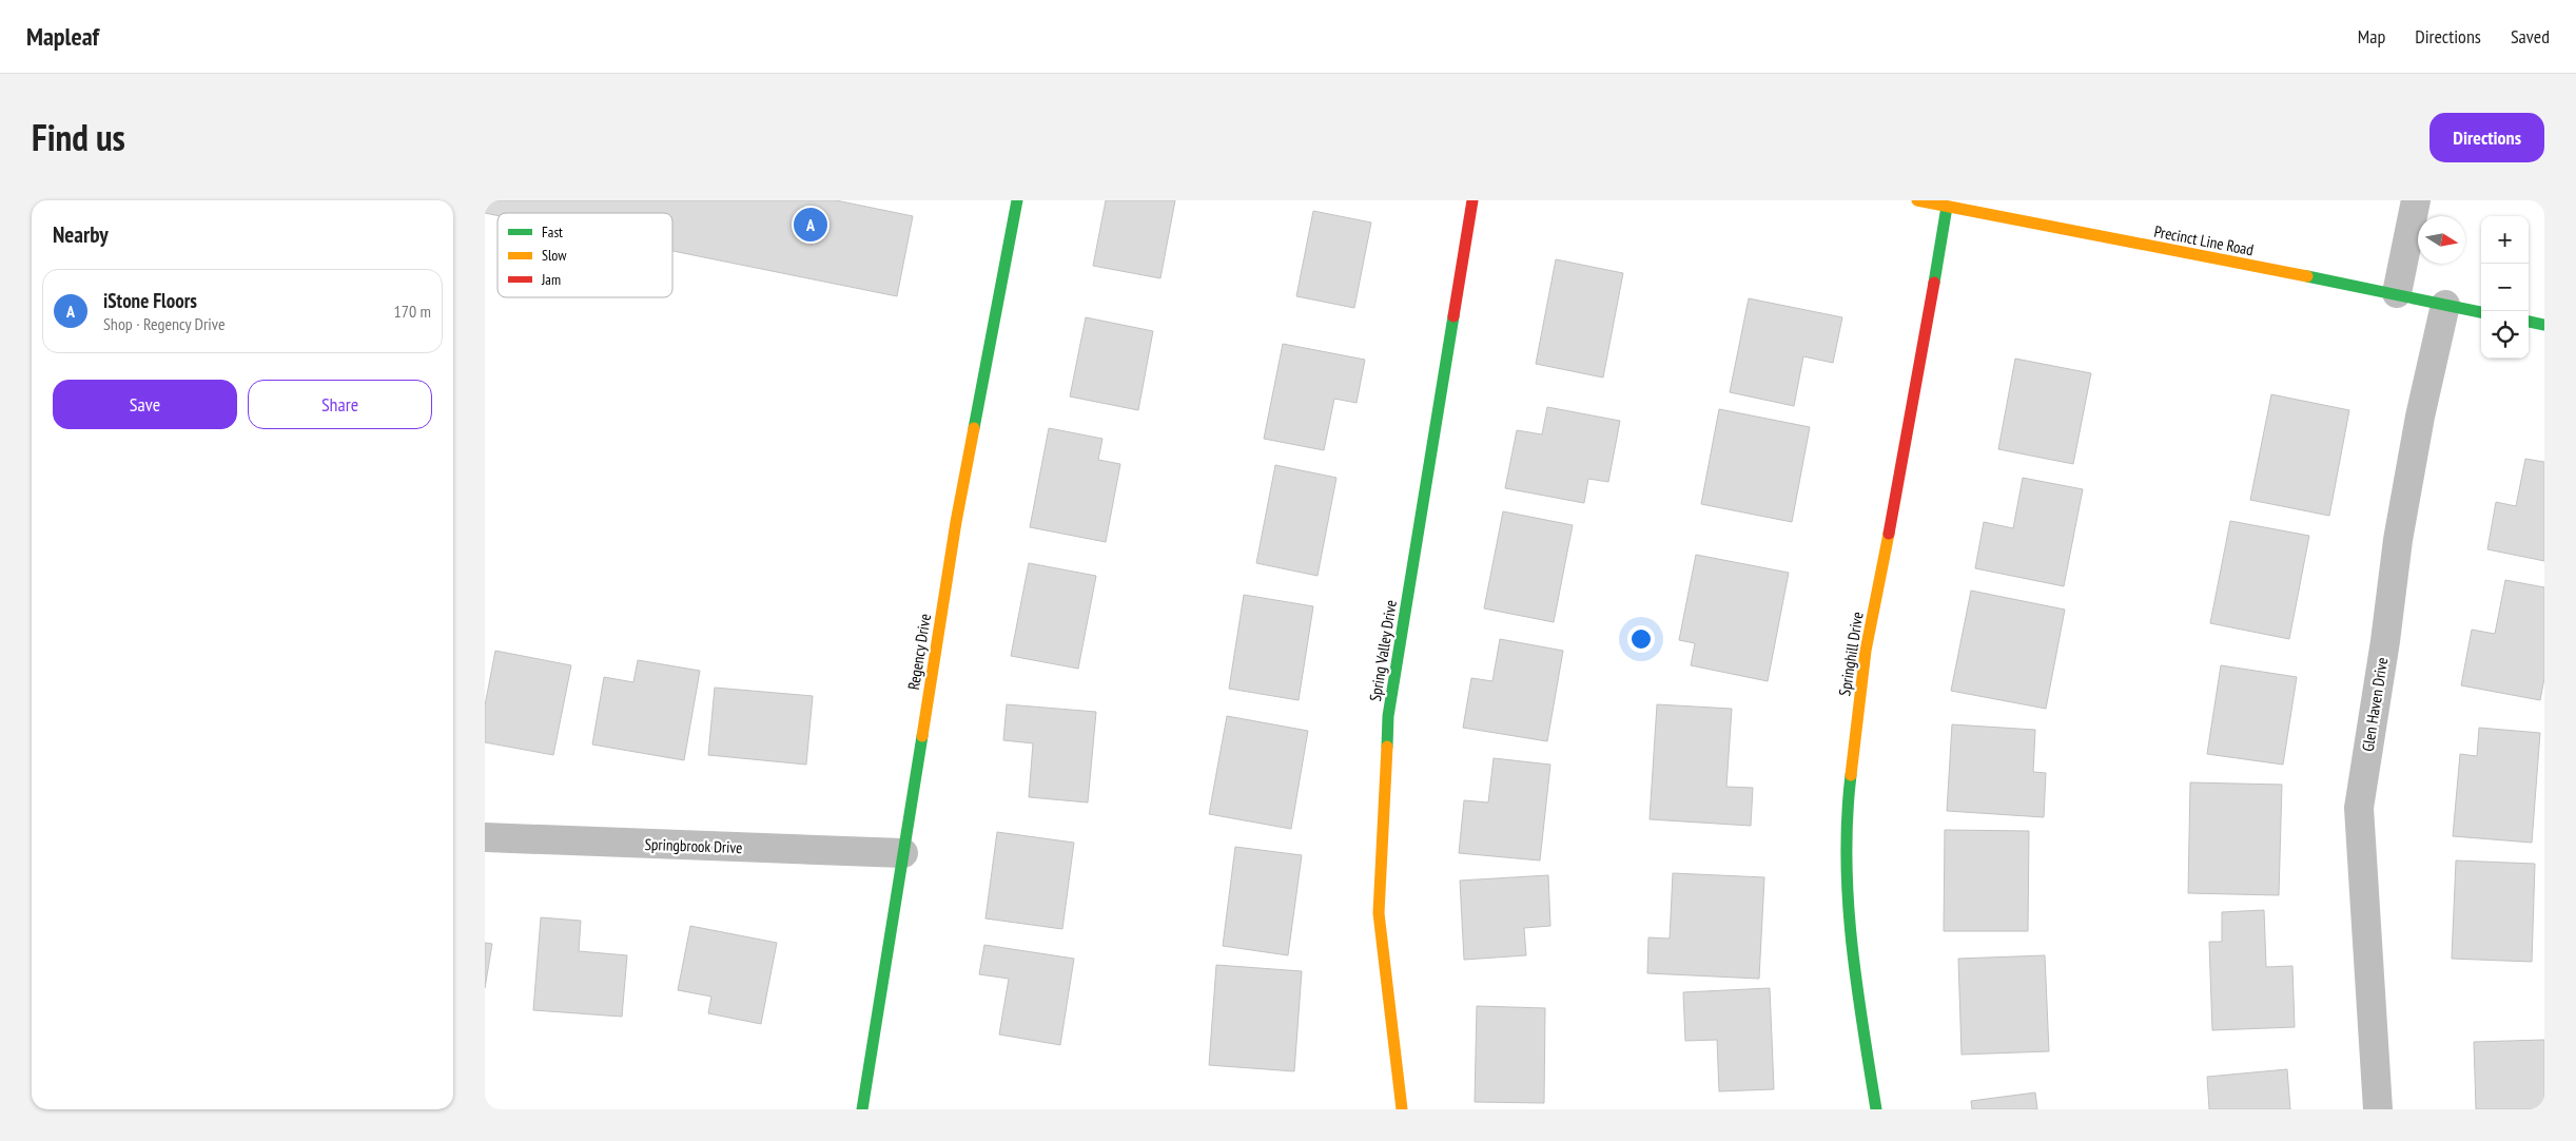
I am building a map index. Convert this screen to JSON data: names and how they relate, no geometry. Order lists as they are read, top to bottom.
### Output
{
  "streets": {
    "street": [
      "Precinct Line Road",
      "Spring Valley Drive",
      "Regency Drive",
      "Springhill Drive",
      "Glen Haven Drive",
      "Springbrook Drive"
    ]
  },
  "crossings": [
    ["Precinct Line Road", "Springhill Drive"],
    ["Precinct Line Road", "Glen Haven Drive"],
    ["Regency Drive", "Springbrook Drive"]
  ],
  "legend": ["Fast", "Slow", "Jam"],
  "north": "right",
  "page": {
    "header": "Mapleaf",
    "nav": ["Map", "Directions", "Saved"],
    "title": "Find us",
    "buttons": [
      "Directions",
      ["Save", "Share"]
    ],
    "heading": "Nearby",
    "pins": "A",
    "map_buttons": ["+", "−"],
    "list": [
      {
        "mark": "A",
        "name": "iStone Floors",
        "note": "Shop · Regency Drive",
        "value": "170 m"
      }
    ]
  }
}
